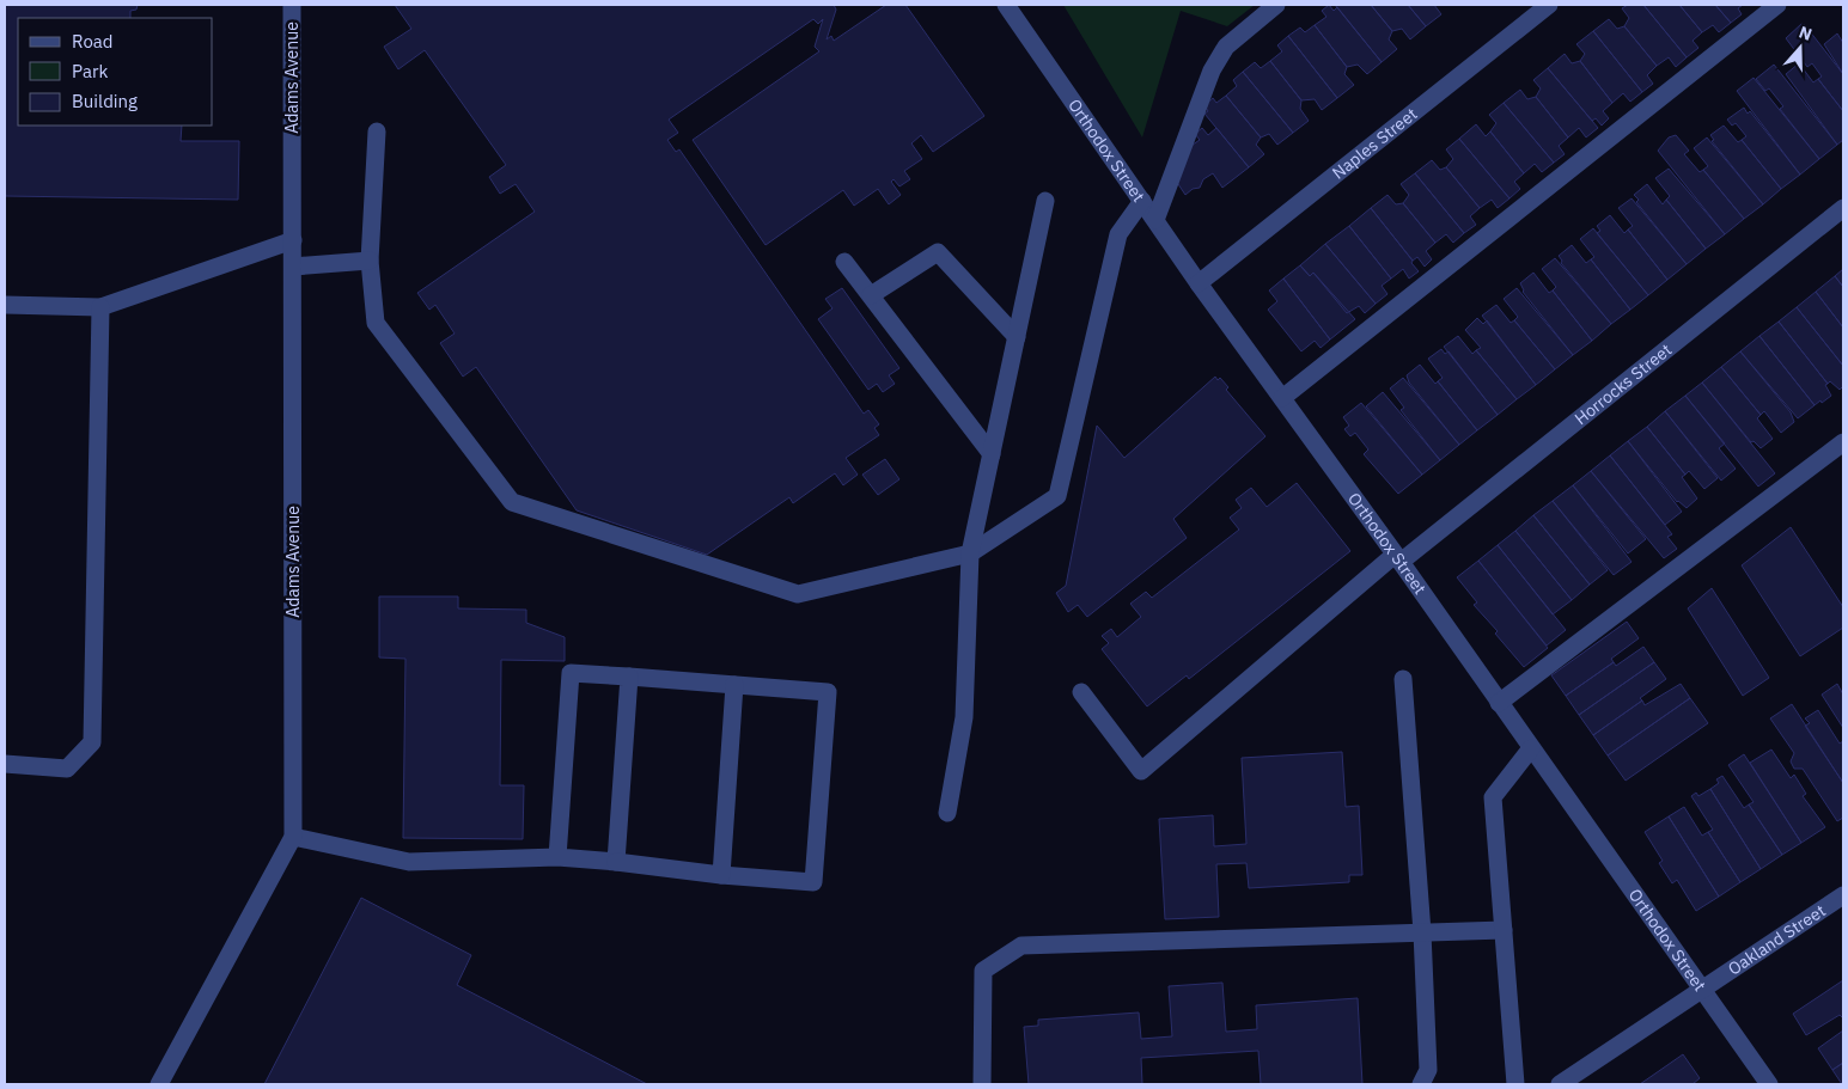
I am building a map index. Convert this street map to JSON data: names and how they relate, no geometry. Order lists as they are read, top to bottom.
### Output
{
  "streets": {
    "street": [
      "Adams Avenue",
      "Naples Street",
      "Orthodox Street",
      "Horrocks Street",
      "Oakland Street"
    ]
  },
  "crossings": [
    ["Naples Street", "Orthodox Street"],
    ["Orthodox Street", "Horrocks Street"],
    ["Orthodox Street", "Oakland Street"]
  ],
  "legend": ["Road", "Park", "Building"],
  "north": "top"
}
